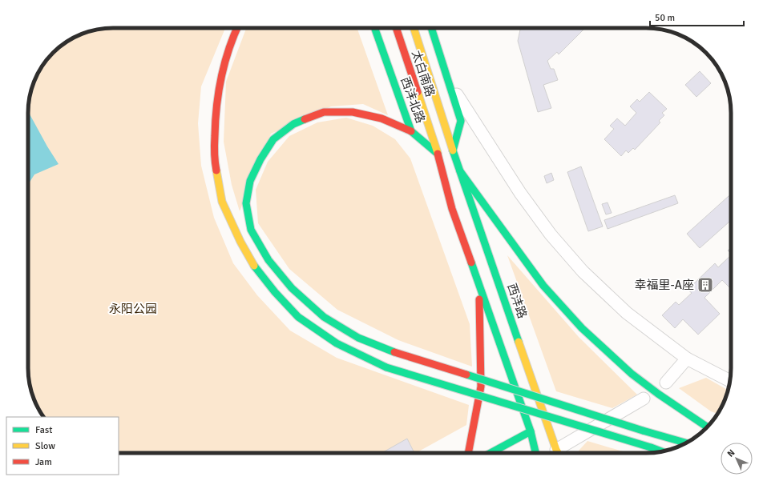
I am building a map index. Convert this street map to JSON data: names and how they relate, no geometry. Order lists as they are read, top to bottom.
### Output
{
  "streets": {
    "main road": ["太白南路", "西沣北路", "西沣路"]
  },
  "crossings": [
    ["太白南路", "西沣北路"],
    ["太白南路", "西沣路"]
  ],
  "parks": ["永阳公园"],
  "places": {
    "building": ["幸福里-A座"]
  },
  "legend": ["Fast", "Slow", "Jam"],
  "scale_bar": "50 m",
  "north": "top left"
}
